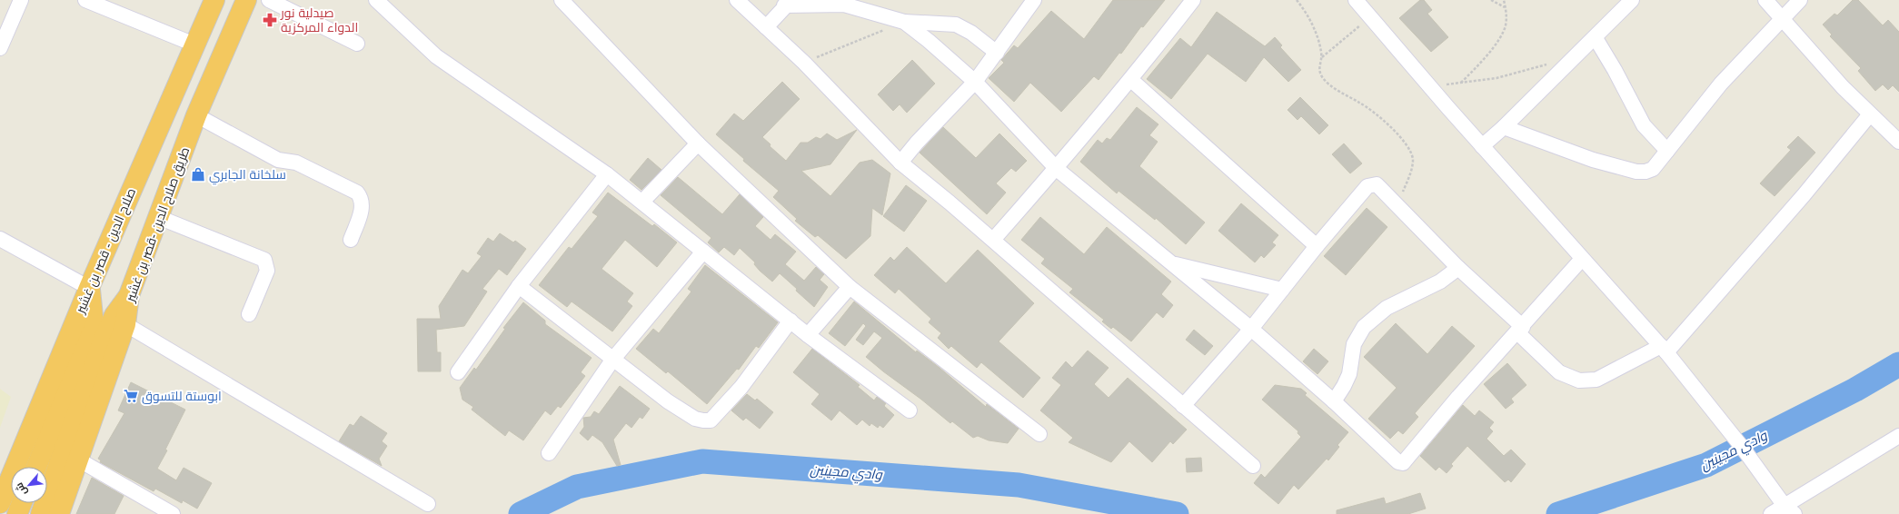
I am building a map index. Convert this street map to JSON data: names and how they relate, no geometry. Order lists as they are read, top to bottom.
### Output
{
  "streets": {
    "highway": ["طريق صلاح الدين -قصر بن غشير", "صلاح الدين - قصر بن غشير"]
  },
  "water": ["وادي مجينين"],
  "places": {
    "pharmacy": ["صيدلية نور الدواء المركزية"],
    "shop": ["سلخانة الجابري"],
    "supermarket": ["ابوستة للتسوق"]
  },
  "north": "bottom left"
}
